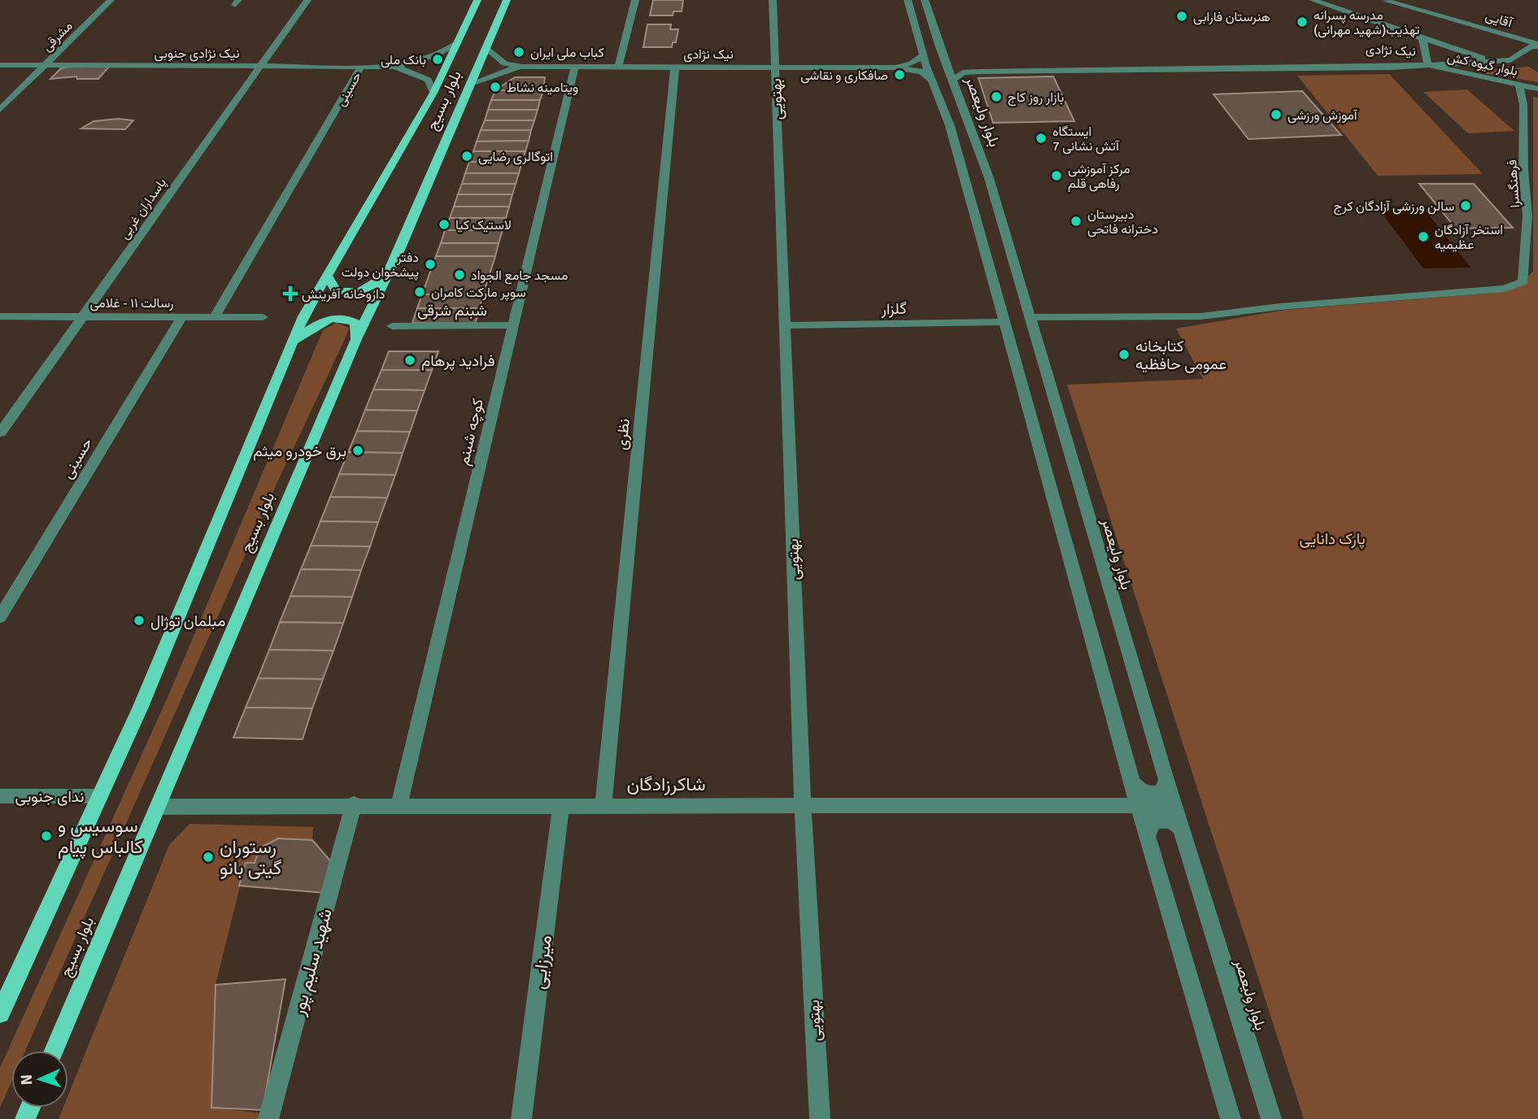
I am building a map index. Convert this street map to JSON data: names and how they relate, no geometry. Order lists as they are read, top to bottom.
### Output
{
  "streets": {
    "main road": ["بلوار بسیج"],
    "street": [
      "آقایی",
      "مشرقی",
      "نیک نژادی",
      "نیک نژادی جنوبی",
      "بلوار گیوه کش",
      "حسینی",
      "بهتویی",
      "بلوار ولیعصر",
      "فرهنگسرا",
      "پاسداران غربی",
      "رسالت ۱۱ - غلامی",
      "گلزار",
      "شبنم شرقی",
      "کوچه شبنم",
      "نظری",
      "شاکرزادگان",
      "ندای جنوبی",
      "شهید سلیم پور",
      "میرزایی"
    ]
  },
  "crossings": [
    ["مشرقی", "نیک نژادی جنوبی"],
    ["نیک نژادی", "بلوار گیوه کش"],
    ["نیک نژادی", "بهتویی"],
    ["نیک نژادی", "بلوار ولیعصر"],
    ["نیک نژادی", "کوچه شبنم"],
    ["نیک نژادی", "نظری"],
    ["نیک نژادی جنوبی", "حسینی"],
    ["نیک نژادی جنوبی", "پاسداران غربی"],
    ["بلوار گیوه کش", "فرهنگسرا"],
    ["حسینی", "رسالت ۱۱ - غلامی"],
    ["بهتویی", "گلزار"],
    ["بهتویی", "شاکرزادگان"],
    ["بلوار بسیج", "شاکرزادگان"],
    ["بلوار بسیج", "ندای جنوبی"],
    ["بلوار ولیعصر", "فرهنگسرا"],
    ["بلوار ولیعصر", "گلزار"],
    ["بلوار ولیعصر", "شاکرزادگان"],
    ["پاسداران غربی", "رسالت ۱۱ - غلامی"],
    ["شبنم شرقی", "کوچه شبنم"],
    ["کوچه شبنم", "شاکرزادگان"],
    ["نظری", "شاکرزادگان"],
    ["شاکرزادگان", "شهید سلیم پور"],
    ["شاکرزادگان", "میرزایی"]
  ],
  "parks": ["پارک دانایی"],
  "places": {
    "other": [
      "هنرستان فارابی",
      "مدرسه پسرانه تهذیب(شهید مهرانی)",
      "کباب ملی ایران",
      "بانک ملی",
      "صافکاری و نقاشی",
      "ویتامینه نشاط",
      "بازار روز کاج",
      "آموزش ورزشی",
      "ایستگاه آتش نشانی 7",
      "اتوگالری رضایی",
      "مرکز آموزشی رفاهی قلم",
      "سالن ورزشی آزادگان کرج",
      "دبیرستان دخترانه فاتحی",
      "لاستیک کیا",
      "استخر آزادگان عظیمیه",
      "دفتر پیشخوان دولت",
      "مسجد جامع الجواد",
      "سوپر مارکت کامران",
      "کتابخانه عمومی حافظیه",
      "فرادید پرهام",
      "برق خودرو میثم",
      "مبلمان توژال",
      "سوسیس و کالباس پیام",
      "رستوران گیتی بانو"
    ],
    "health": ["داروخانه آفرینش"]
  },
  "north": "left"
}
